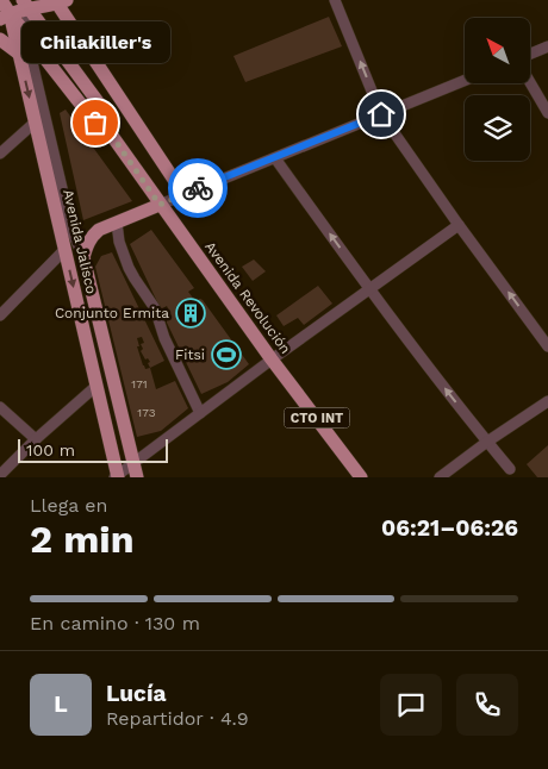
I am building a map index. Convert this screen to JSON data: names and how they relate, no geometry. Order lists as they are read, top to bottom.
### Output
{
  "streets": {
    "main road": ["Avenida Jalisco", "Avenida Revolución", "CTO INT"]
  },
  "crossings": [
    ["Avenida Jalisco", "Avenida Revolución"]
  ],
  "places": {
    "other": ["Chilakiller's"],
    "building": ["Conjunto Ermita"],
    "sports": ["Fitsi"]
  },
  "house_numbers": ["171", "173"],
  "scale_bar": "100 m",
  "north": "top left",
  "page": {
    "bubble": "Chilakiller's",
    "scale": "100 m",
    "heading": ["2 min", "Llega en", "06:21–06:26"],
    "panel": ["Lucía", "Repartidor · 4.9"],
    "bar": "En camino · 130 m",
    "round": "L"
  }
}
